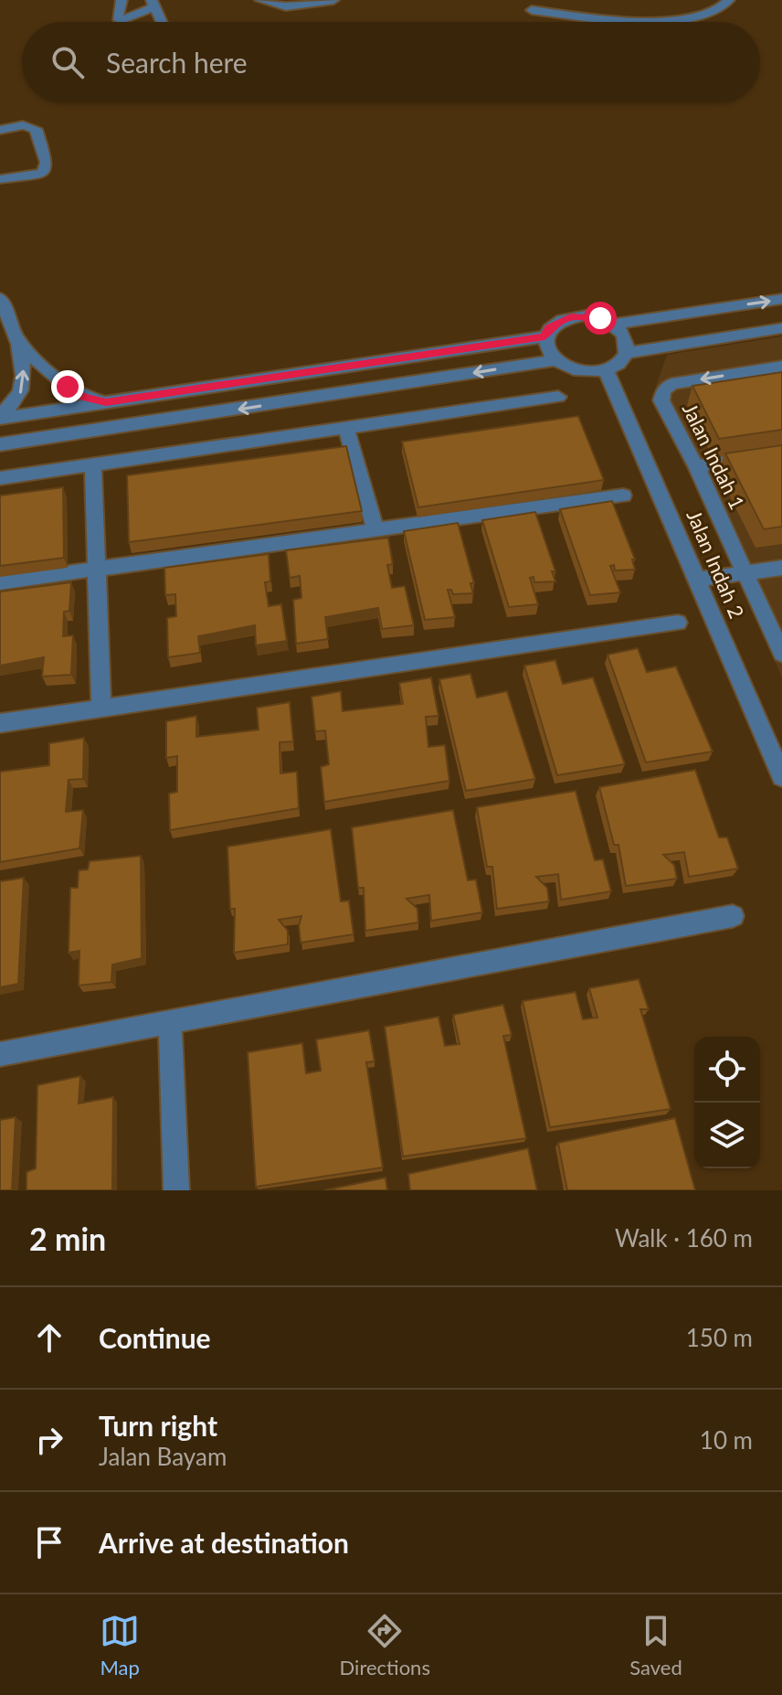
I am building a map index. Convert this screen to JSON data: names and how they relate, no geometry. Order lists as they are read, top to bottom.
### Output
{
  "streets": {
    "street": ["Jalan Indah 1", "Jalan Indah 2"]
  },
  "page": {
    "search": "Search here",
    "heading": ["2 min", "Walk · 160 m"],
    "list": [
      ["Continue", "150 m"],
      ["Turn right", "Jalan Bayam", "10 m"],
      "Arrive at destination"
    ],
    "nav": ["Map", "Directions", "Saved"]
  }
}
